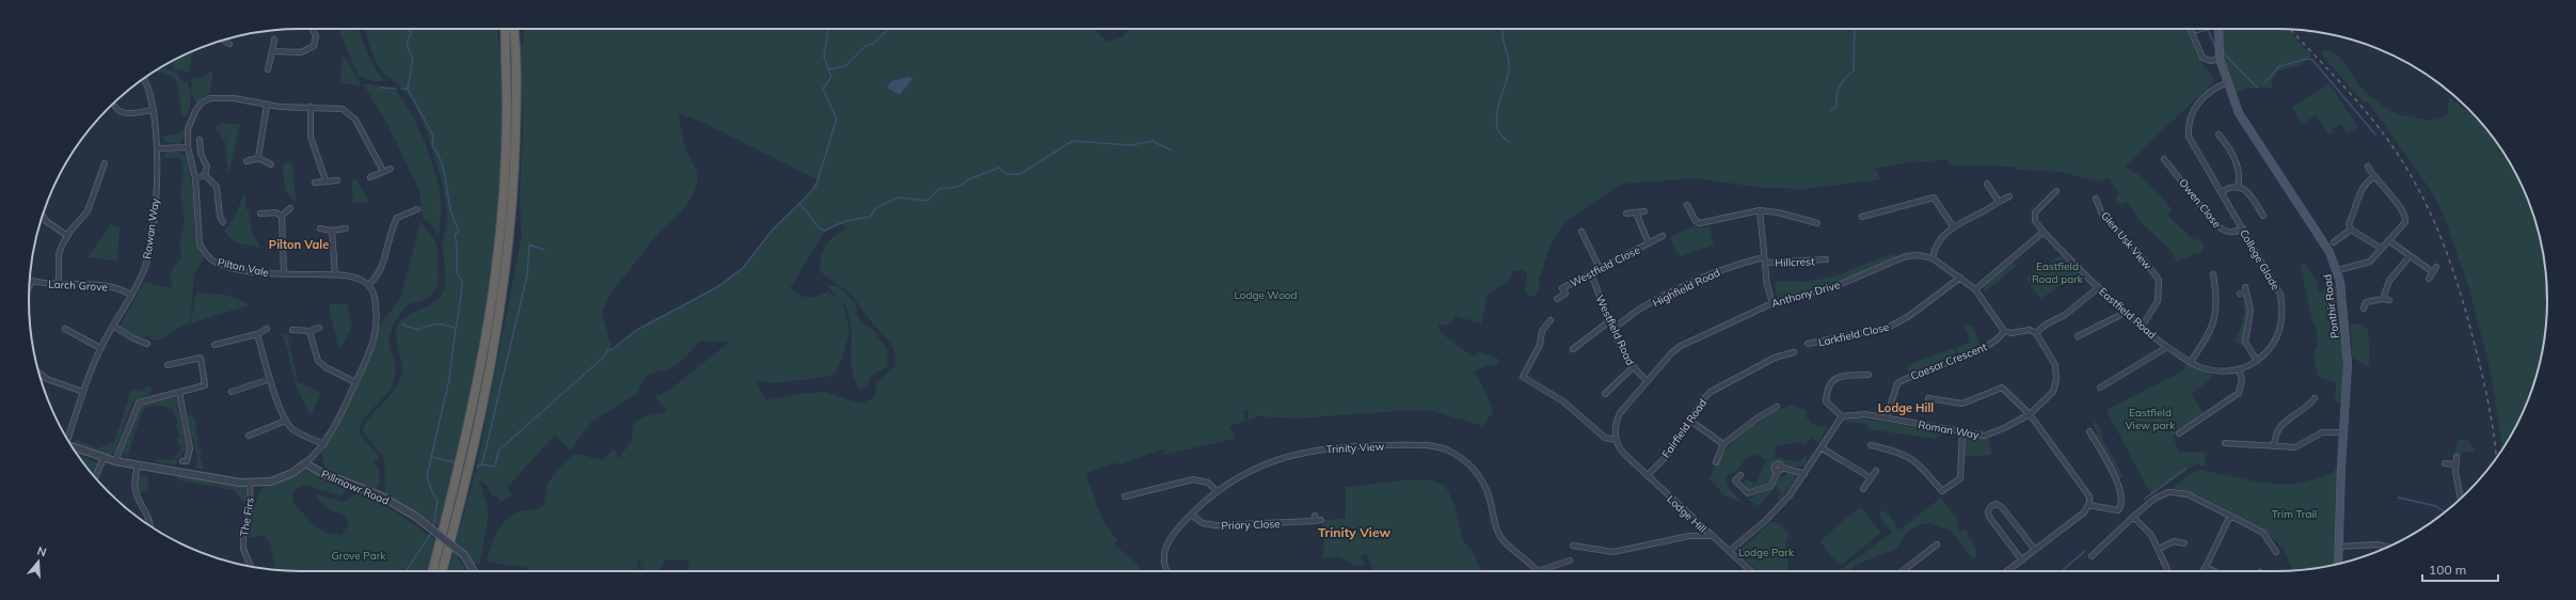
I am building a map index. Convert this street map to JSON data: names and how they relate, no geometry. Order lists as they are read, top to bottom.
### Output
{
  "streets": {
    "main road": ["Ponthir Road"],
    "street": [
      "Owen Close",
      "Rowan Way",
      "Glen Usk View",
      "College Glade",
      "Hillcrest",
      "Westfield Close",
      "Pilton Vale",
      "Larch Grove",
      "Highfield Road",
      "Anthony Drive",
      "Eastfield Road",
      "Westfield Road",
      "Larkfield Close",
      "Caesar Crescent",
      "Fairfield Road",
      "Roman Way",
      "Trinity View",
      "Pillmawr Road",
      "Lodge Hill",
      "The Firs",
      "Priory Close"
    ]
  },
  "crossings": [
    ["Owen Close", "College Glade"],
    ["Rowan Way", "Larch Grove"],
    ["Glen Usk View", "Eastfield Road"],
    ["College Glade", "Ponthir Road"],
    ["College Glade", "Eastfield Road"],
    ["Hillcrest", "Highfield Road"],
    ["Westfield Close", "Westfield Road"],
    ["Highfield Road", "Westfield Road"],
    ["Anthony Drive", "Westfield Road"],
    ["Anthony Drive", "Larkfield Close"],
    ["Anthony Drive", "Caesar Crescent"],
    ["Anthony Drive", "Lodge Hill"],
    ["Caesar Crescent", "Roman Way"],
    ["Fairfield Road", "Lodge Hill"],
    ["Trinity View", "Priory Close"]
  ],
  "districts": ["Pilton Vale", "Lodge Hill", "Trinity View"],
  "parks": [
    "Eastfield Road park",
    "Lodge Wood",
    "Eastfield View park",
    "Trim Trail",
    "Lodge Park",
    "Grove Park"
  ],
  "scale_bar": "100 m",
  "north": "top"
}
